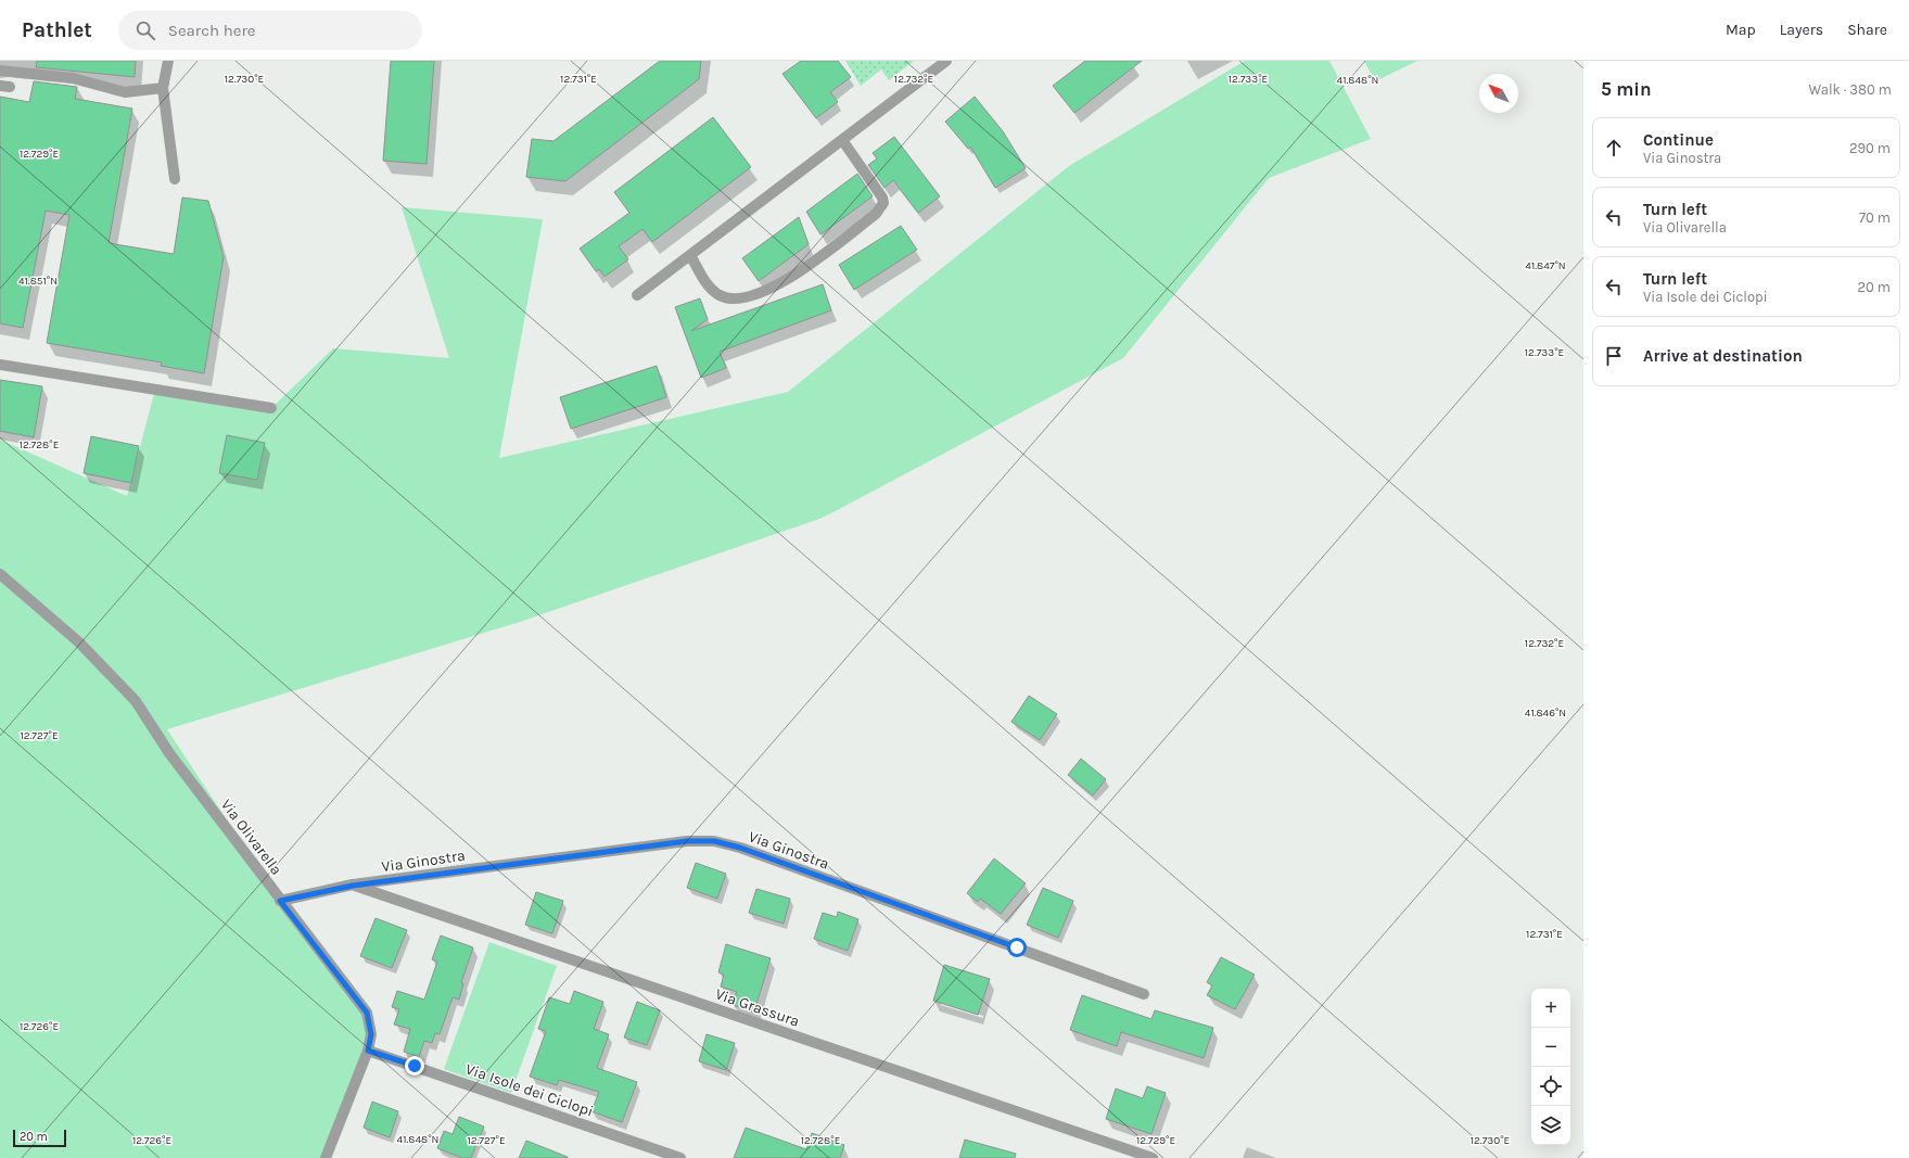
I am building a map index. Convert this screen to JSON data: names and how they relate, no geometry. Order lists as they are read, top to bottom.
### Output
{
  "streets": {
    "street": [
      "Via Olivarella",
      "Via Ginostra",
      "Via Grassura",
      "Via Isole dei Ciclopi"
    ]
  },
  "crossings": [
    ["Via Olivarella", "Via Ginostra"],
    ["Via Olivarella", "Via Isole dei Ciclopi"],
    ["Via Ginostra", "Via Grassura"]
  ],
  "scale_bar": "20 m",
  "north": "top left",
  "page": {
    "header": "Pathlet",
    "search": "Search here",
    "nav": ["Map", "Layers", "Share"],
    "heading": ["5 min", "Walk · 380 m"],
    "list": [
      ["Continue", "Via Ginostra", "290 m"],
      ["Turn left", "Via Olivarella", "70 m"],
      ["Turn left", "Via Isole dei Ciclopi", "20 m"],
      "Arrive at destination"
    ],
    "map_buttons": ["+", "−"],
    "scale": "20 m"
  },
  "coordinates": [
    "12.730°E",
    "12.731°E",
    "12.732°E",
    "12.733°E",
    "41.848°N",
    "12.729°E",
    "41.847°N",
    "41.851°N",
    "12.728°E",
    "41.846°N",
    "12.727°E",
    "12.726°E"
  ]
}
